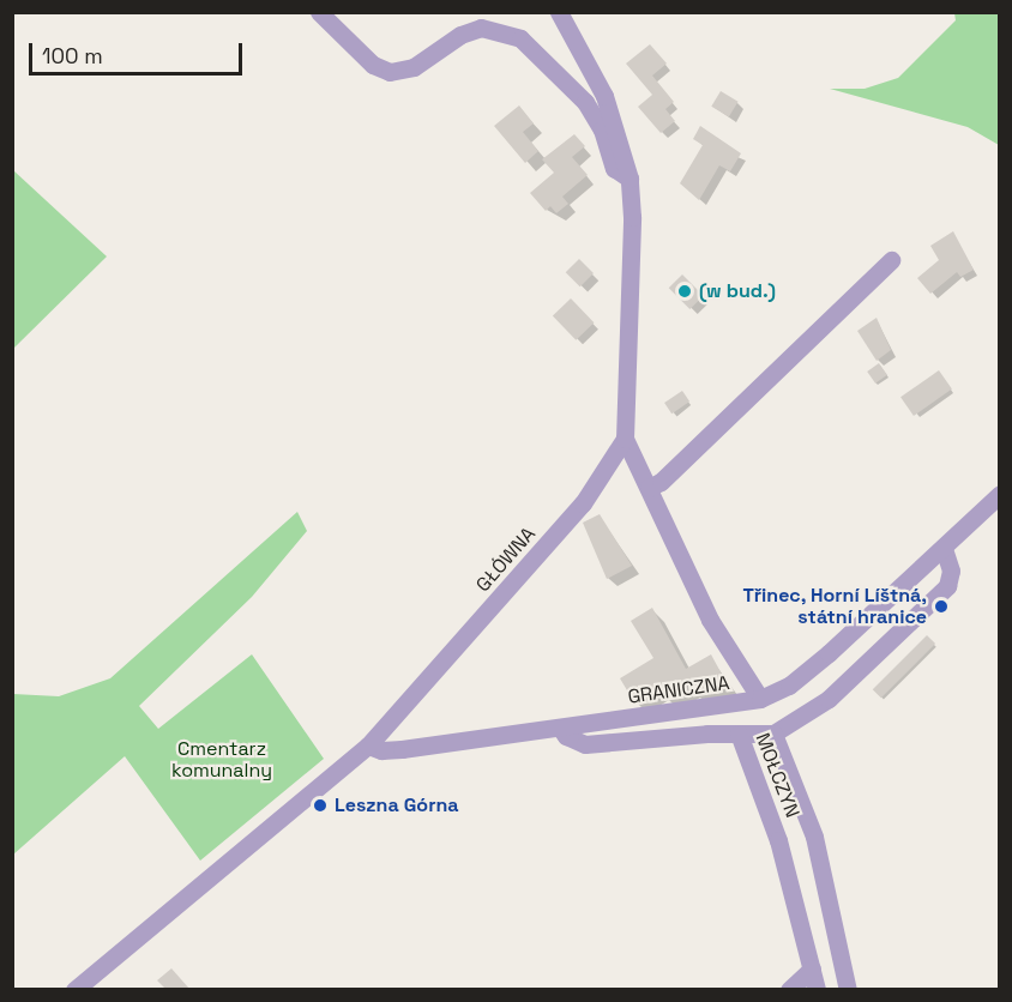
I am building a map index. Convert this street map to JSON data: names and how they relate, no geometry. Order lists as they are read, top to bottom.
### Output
{
  "streets": {
    "street": ["GŁÓWNA", "GRANICZNA", "MOŁCZYN"]
  },
  "crossings": [
    ["GŁÓWNA", "GRANICZNA"],
    ["GRANICZNA", "MOŁCZYN"]
  ],
  "parks": ["Cmentarz komunalny"],
  "places": ["(w bud.)", "Třinec, Horní Líštná, státní hranice", "Leszna Górna"],
  "scale_bar": "100 m"
}
